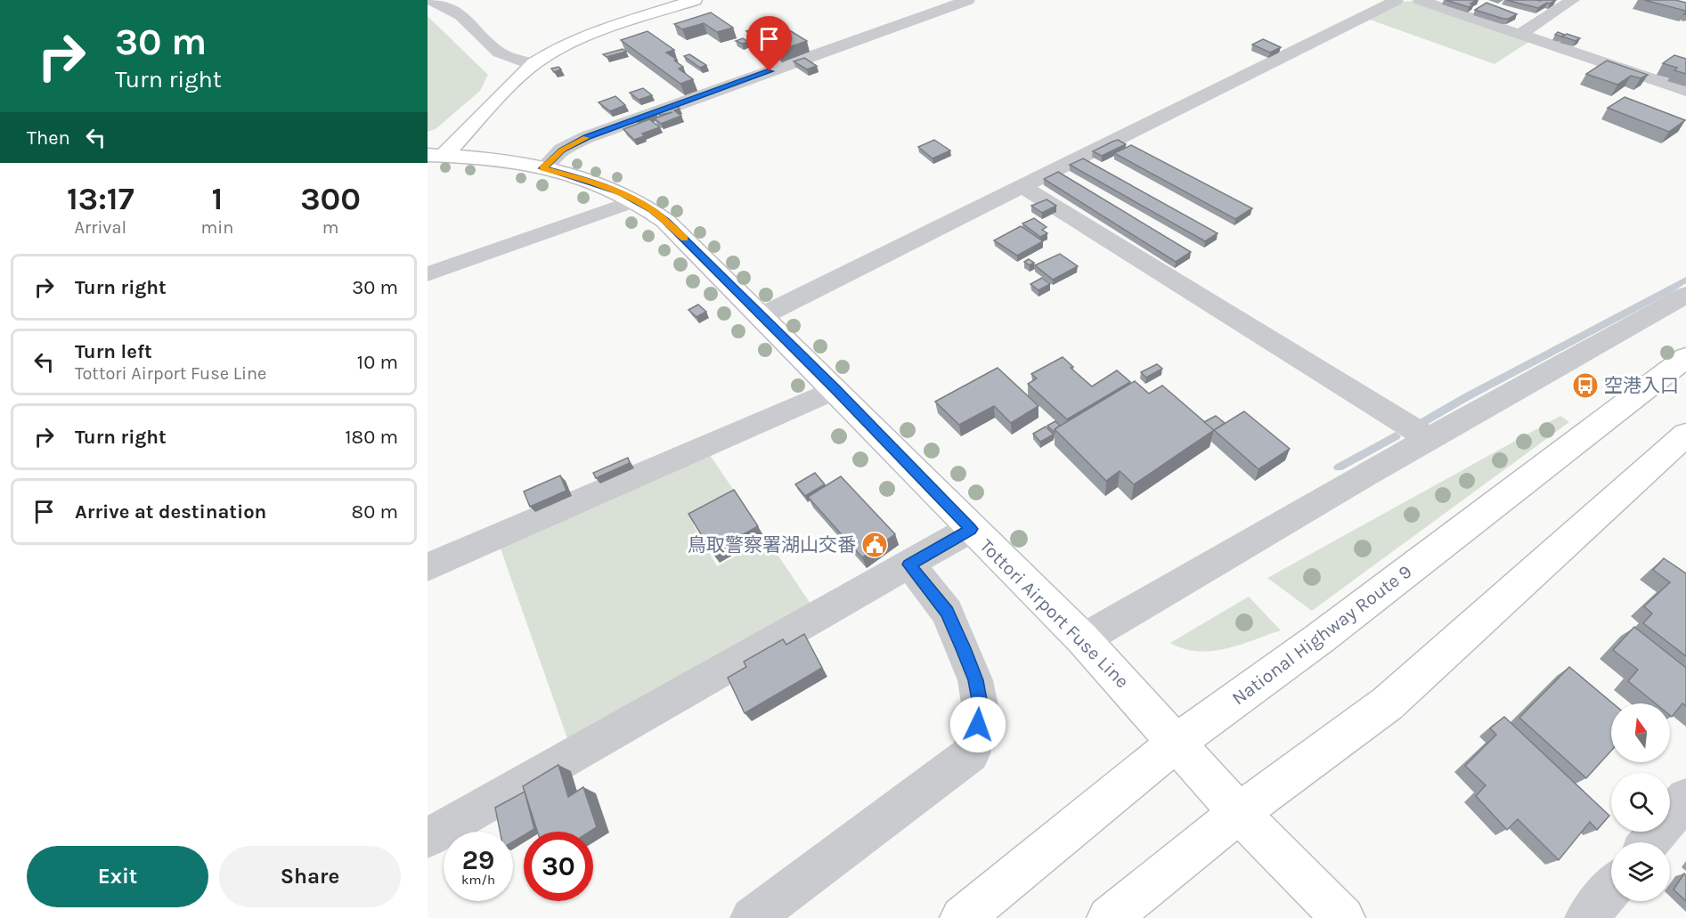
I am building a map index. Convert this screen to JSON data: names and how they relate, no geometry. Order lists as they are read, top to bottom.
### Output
{
  "streets": {
    "main road": ["Tottori Airport Fuse Line", "National Highway Route 9"]
  },
  "crossings": [
    ["Tottori Airport Fuse Line", "National Highway Route 9"]
  ],
  "places": {
    "bus stop": ["空港入口"],
    "public building": ["鳥取警察署湖山交番"]
  },
  "north": "top",
  "page": {
    "turn": ["30 m", "Turn right"],
    "then": "Then",
    "eta": [
      "13:17",
      "Arrival",
      "1",
      "min",
      "300",
      "m"
    ],
    "list": [
      {
        "name": "Turn right",
        "value": "30 m"
      },
      {
        "name": "Turn left",
        "note": "Tottori Airport Fuse Line",
        "value": "10 m"
      },
      {
        "name": "Turn right",
        "value": "180 m"
      },
      {
        "name": "Arrive at destination",
        "value": "80 m"
      }
    ],
    "speed": "29 km/h",
    "limit": "30",
    "buttons": ["Exit", "Share"]
  }
}
